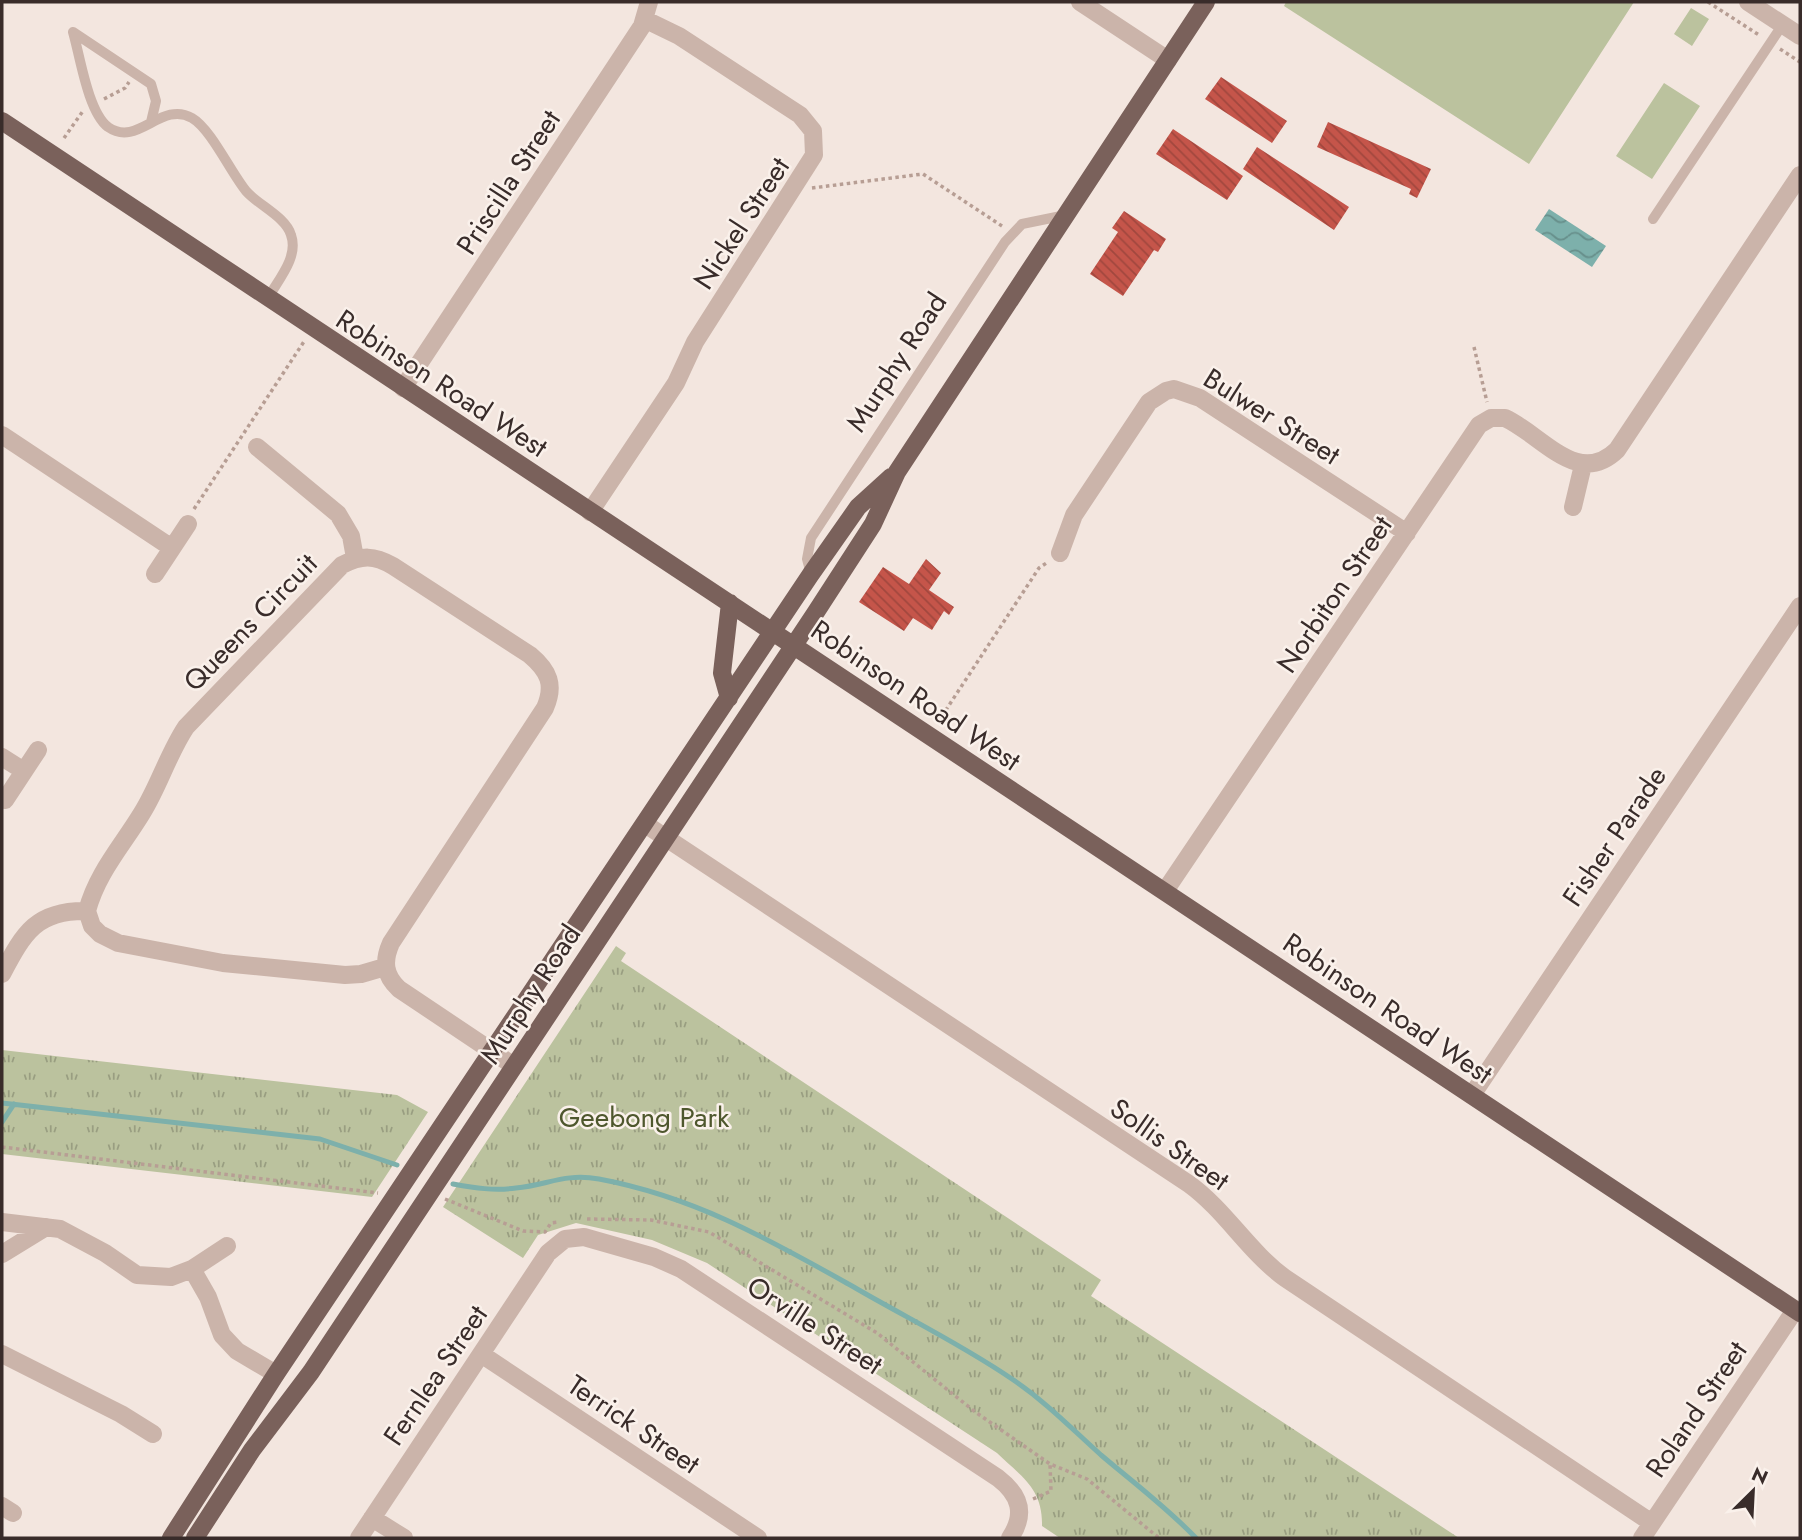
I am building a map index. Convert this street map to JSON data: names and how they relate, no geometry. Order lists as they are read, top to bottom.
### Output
{
  "streets": {
    "main road": ["Murphy Road", "Robinson Road West"],
    "street": [
      "Priscilla Street",
      "Nickel Street",
      "Bulwer Street",
      "Norbiton Street",
      "Queens Circuit",
      "Fisher Parade",
      "Sollis Street",
      "Orville Street",
      "Fernlea Street",
      "Roland Street",
      "Terrick Street"
    ]
  },
  "crossings": [
    ["Priscilla Street", "Nickel Street"],
    ["Priscilla Street", "Robinson Road West"],
    ["Nickel Street", "Robinson Road West"],
    ["Murphy Road", "Robinson Road West"],
    ["Murphy Road", "Sollis Street"],
    ["Robinson Road West", "Norbiton Street"],
    ["Robinson Road West", "Fisher Parade"],
    ["Robinson Road West", "Roland Street"],
    ["Bulwer Street", "Norbiton Street"],
    ["Sollis Street", "Roland Street"],
    ["Orville Street", "Fernlea Street"],
    ["Fernlea Street", "Terrick Street"]
  ],
  "parks": ["Geebong Park"],
  "north": "top right"
}
